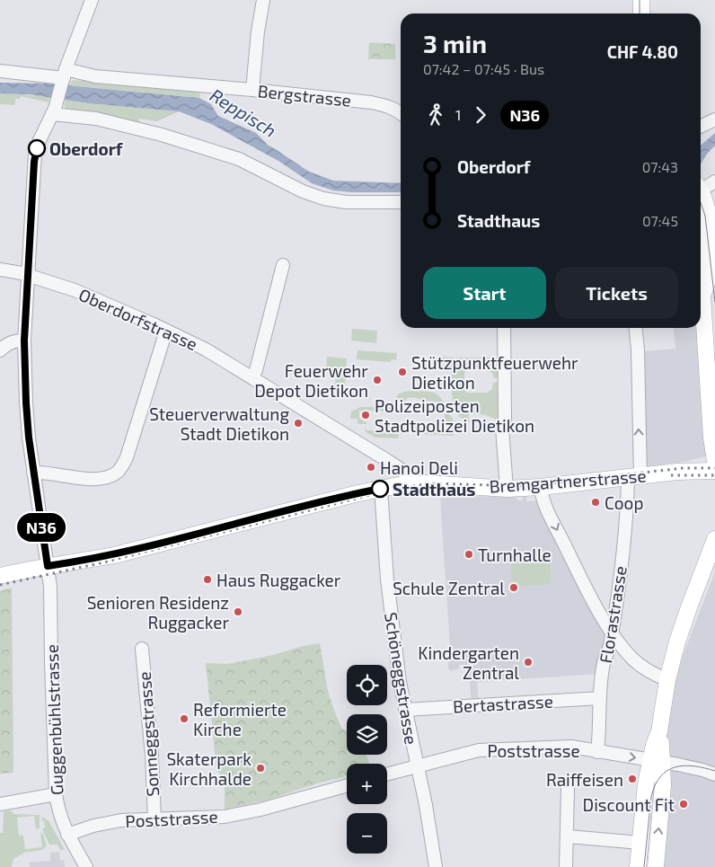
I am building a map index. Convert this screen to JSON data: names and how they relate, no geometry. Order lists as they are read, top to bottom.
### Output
{
  "streets": {
    "main road": ["Bremgartnerstrasse"],
    "street": [
      "Bergstrasse",
      "Oberdorfstrasse",
      "Florastrasse",
      "Schöneggstrasse",
      "Bertastrasse",
      "Guggenbühlstrasse",
      "Sonneggstrasse",
      "Poststrasse"
    ]
  },
  "crossings": [
    ["Oberdorfstrasse", "Bremgartnerstrasse"],
    ["Oberdorfstrasse", "Guggenbühlstrasse"],
    ["Bremgartnerstrasse", "Florastrasse"],
    ["Bremgartnerstrasse", "Schöneggstrasse"],
    ["Bremgartnerstrasse", "Guggenbühlstrasse"],
    ["Florastrasse", "Bertastrasse"],
    ["Florastrasse", "Poststrasse"],
    ["Schöneggstrasse", "Bertastrasse"],
    ["Schöneggstrasse", "Poststrasse"],
    ["Guggenbühlstrasse", "Poststrasse"],
    ["Sonneggstrasse", "Poststrasse"]
  ],
  "water": ["Reppisch"],
  "places": [
    "Oberdorf",
    "Stützpunktfeuerwehr Dietikon",
    "Feuerwehr Depot Dietikon",
    "Polizeiposten Stadtpolizei Dietikon",
    "Steuerverwaltung Stadt Dietikon",
    "Hanoi Deli",
    "Stadthaus",
    "Coop",
    "Turnhalle",
    "Haus Ruggacker",
    "Schule Zentral",
    "Senioren Residenz Ruggacker",
    "Kindergarten Zentral",
    "Reformierte Kirche",
    "Skaterpark Kirchhalde",
    "Raiffeisen",
    "Discount Fit"
  ],
  "lines": ["bus line N36"],
  "page": {
    "on_map": "N36",
    "heading": ["3 min", "07:42 – 07:45 · Bus", "CHF 4.80"],
    "legs": ["1", "N36"],
    "list": [
      {
        "name": "Oberdorf",
        "value": "07:43"
      },
      {
        "name": "Stadthaus",
        "value": "07:45"
      }
    ],
    "buttons": ["Start", "Tickets"],
    "map_buttons": ["+", "−"]
  }
}
